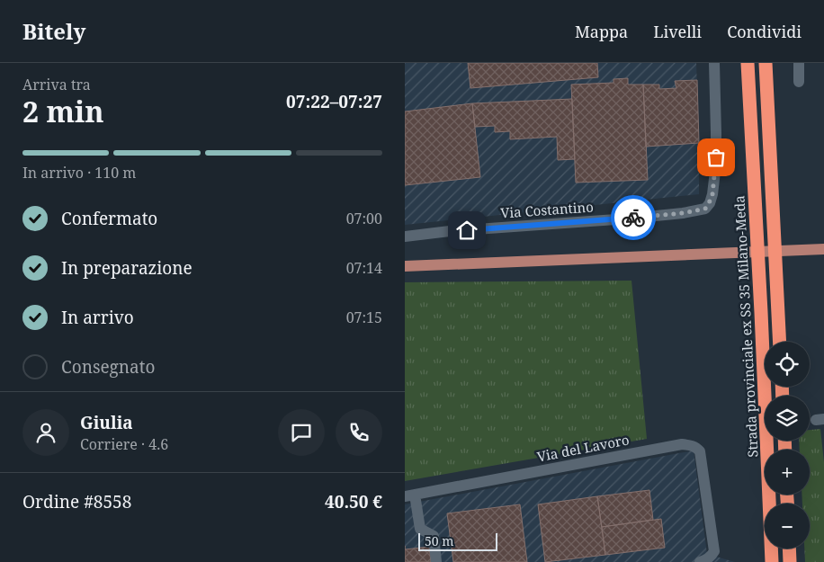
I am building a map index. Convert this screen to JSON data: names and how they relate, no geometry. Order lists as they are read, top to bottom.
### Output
{
  "streets": {
    "highway": ["Strada provinciale ex SS 35 Milano-Meda"],
    "street": ["Via Costantino", "Via del Lavoro"]
  },
  "scale_bar": "50 m",
  "page": {
    "header": "Bitely",
    "nav": ["Mappa", "Livelli", "Condividi"],
    "heading": ["2 min", "Arriva tra", "07:22–07:27"],
    "panel": [
      "Giulia",
      "Corriere · 4.6",
      "Ordine #8558",
      "40.50 €"
    ],
    "bar": "In arrivo · 110 m",
    "list": [
      ["Confermato", "07:00"],
      ["In preparazione", "07:14"],
      ["In arrivo", "07:15"],
      "Consegnato"
    ],
    "map_buttons": ["+", "−"],
    "scale": "50 m"
  }
}
